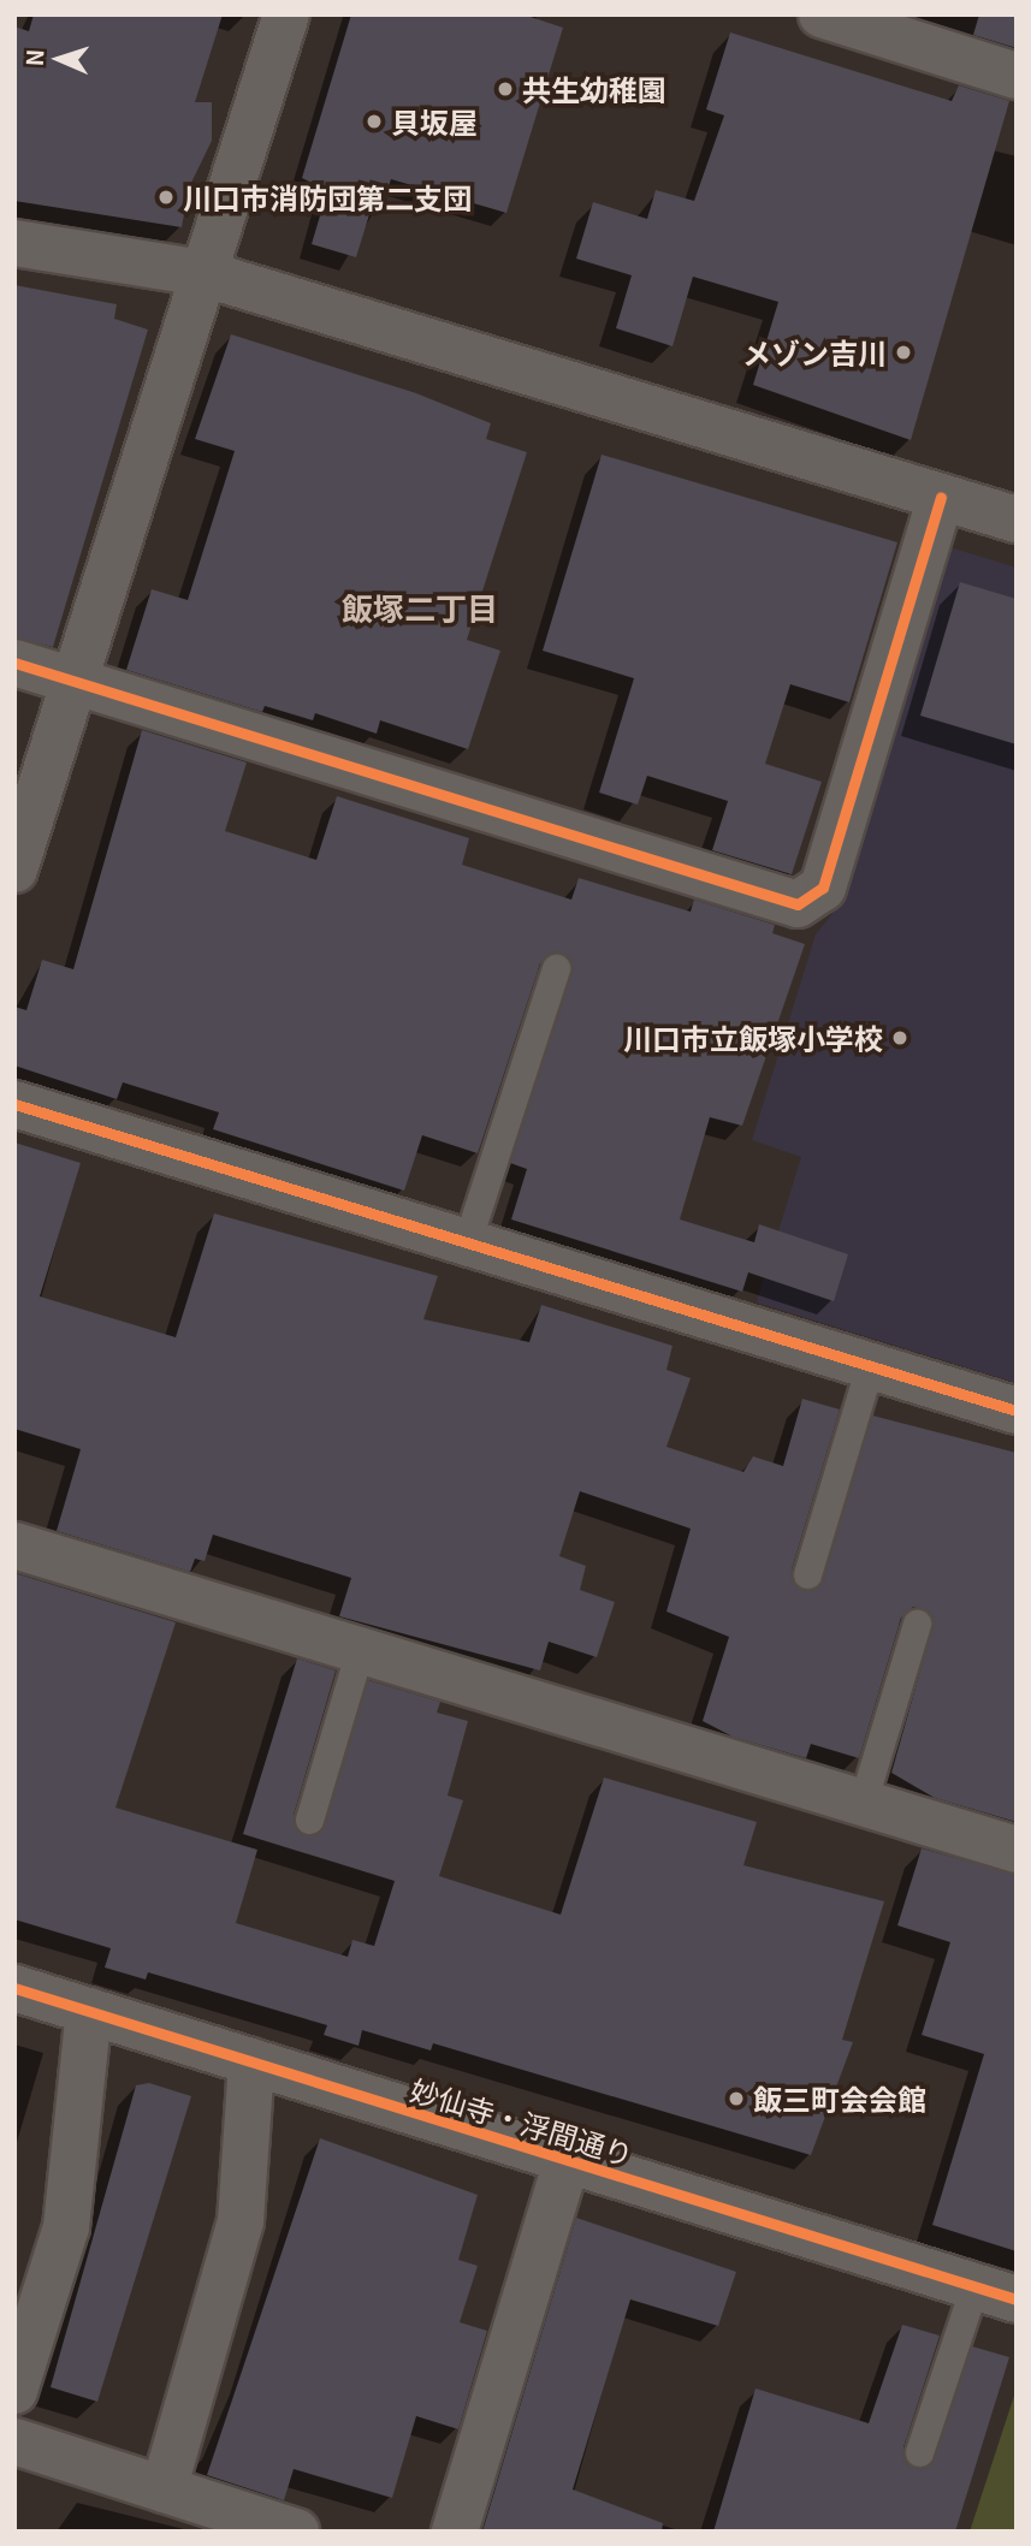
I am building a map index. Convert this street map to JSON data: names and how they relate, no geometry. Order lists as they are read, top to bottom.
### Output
{
  "streets": {
    "street": ["妙仙寺・浮間通り"]
  },
  "districts": ["飯塚二丁目"],
  "places": [
    "共生幼稚園",
    "貝坂屋",
    "川口市消防団第二支団",
    "メゾン吉川",
    "川口市立飯塚小学校",
    "飯三町会会館"
  ],
  "north": "left"
}
